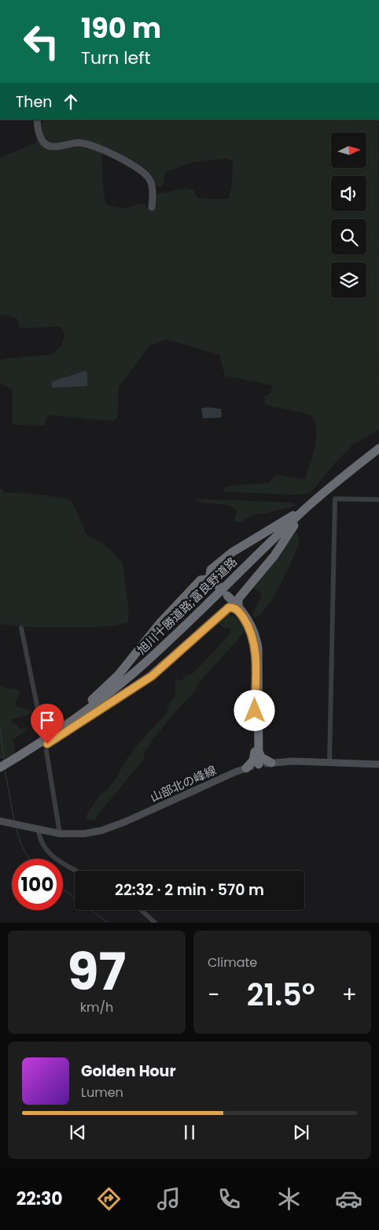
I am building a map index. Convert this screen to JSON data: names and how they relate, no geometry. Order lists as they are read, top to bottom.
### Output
{
  "streets": {
    "highway": ["旭川十勝道路;富良野道路"],
    "main road": ["山部北の峰線"]
  },
  "north": "right",
  "page": {
    "turn": ["190 m", "Turn left"],
    "then": "Then",
    "limit": "100",
    "trip": "22:32 · 2 min · 570 m",
    "tile": [
      ["97", "km/h"],
      "Climate"
    ],
    "heat": ["−", "21.5°", "+"],
    "song": ["Golden Hour", "Lumen"],
    "tabs": "22:30"
  }
}
